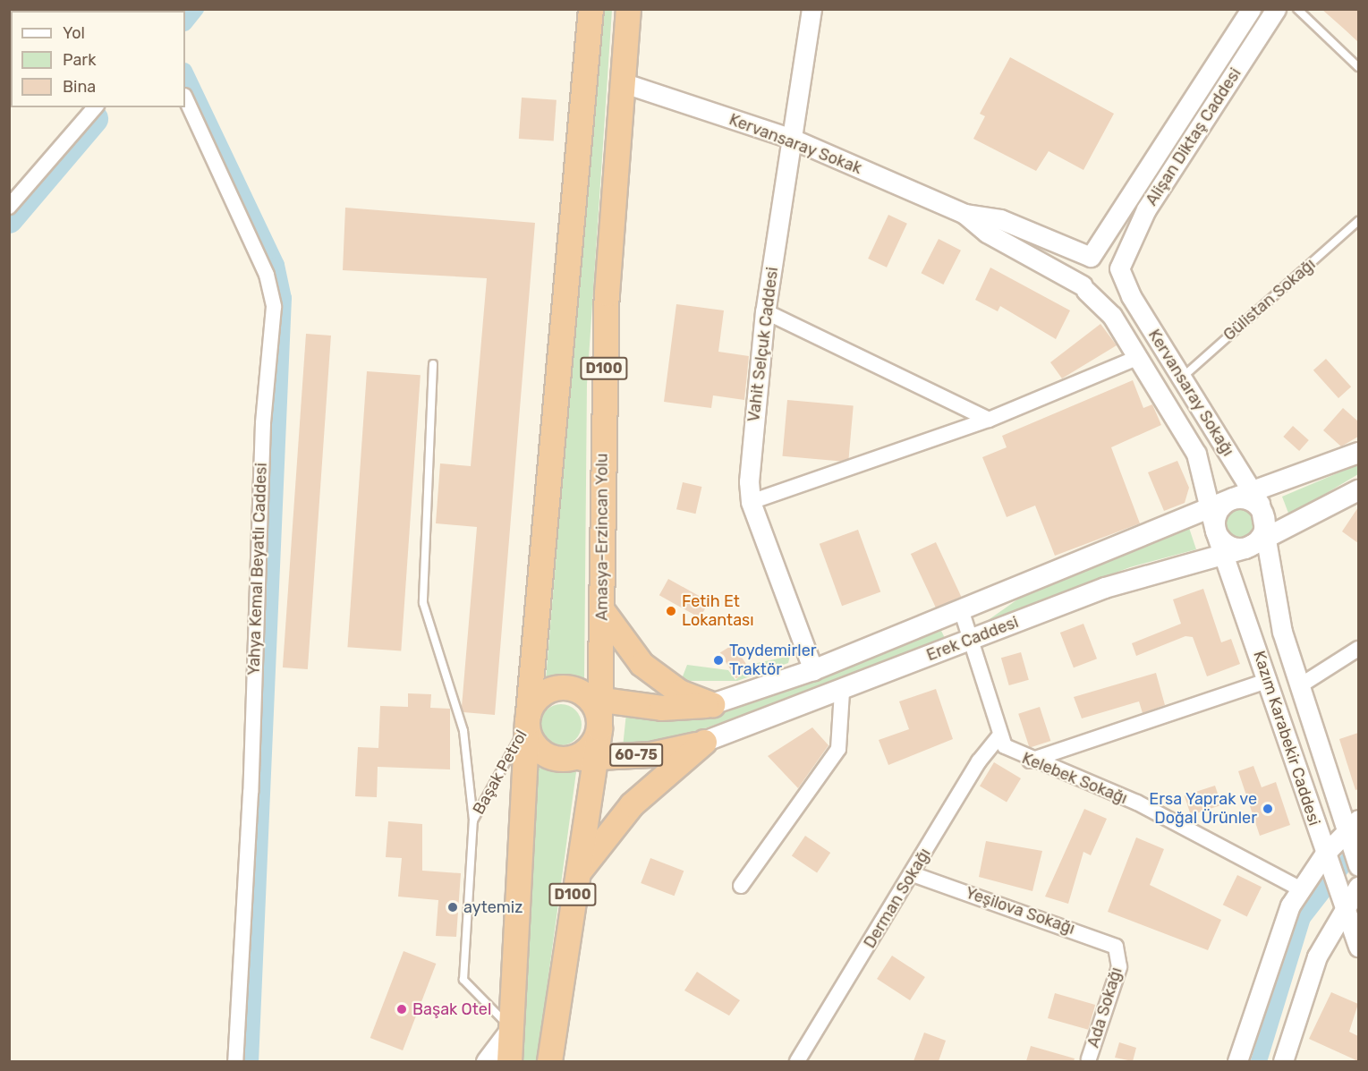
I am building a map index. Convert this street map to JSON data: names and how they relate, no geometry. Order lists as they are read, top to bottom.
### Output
{
  "streets": {
    "highway": ["D100", "Amasya-Erzincan Yolu", "60-75"],
    "main road": ["Erek Caddesi"],
    "street": [
      "Alişan Diktaş Caddesi",
      "Kervansaray Sokak",
      "Vahit Selçuk Caddesi",
      "Kervansaray Sokağı",
      "Yahya Kemal Beyatlı Caddesi",
      "Kazım Karabekir Caddesi",
      "Kelebek Sokağı",
      "Derman Sokağı",
      "Yeşilova Sokağı",
      "Ada Sokağı"
    ],
    "lane": ["Gülistan Sokağı", "Başak Petrol"]
  },
  "crossings": [
    ["Alişan Diktaş Caddesi", "Kervansaray Sokak"],
    ["Alişan Diktaş Caddesi", "Kervansaray Sokağı"],
    ["Kervansaray Sokak", "Vahit Selçuk Caddesi"],
    ["Kervansaray Sokak", "Kervansaray Sokağı"],
    ["Kervansaray Sokak", "Amasya-Erzincan Yolu"],
    ["Gülistan Sokağı", "Kervansaray Sokağı"],
    ["Vahit Selçuk Caddesi", "Erek Caddesi"],
    ["D100", "Amasya-Erzincan Yolu"],
    ["D100", "60-75"],
    ["D100", "Başak Petrol"],
    ["Kervansaray Sokağı", "Erek Caddesi"],
    ["Kervansaray Sokağı", "Kazım Karabekir Caddesi"],
    ["Amasya-Erzincan Yolu", "60-75"],
    ["Amasya-Erzincan Yolu", "Başak Petrol"],
    ["Erek Caddesi", "Kazım Karabekir Caddesi"],
    ["Erek Caddesi", "60-75"],
    ["60-75", "Başak Petrol"],
    ["Kelebek Sokağı", "Derman Sokağı"],
    ["Derman Sokağı", "Yeşilova Sokağı"],
    ["Yeşilova Sokağı", "Ada Sokağı"]
  ],
  "places": [
    "Fetih Et Lokantası",
    "Toydemirler Traktör",
    "Ersa Yaprak ve Doğal Ürünler",
    "aytemiz",
    "Başak Otel"
  ],
  "legend": ["Yol", "Park", "Bina"]
}
